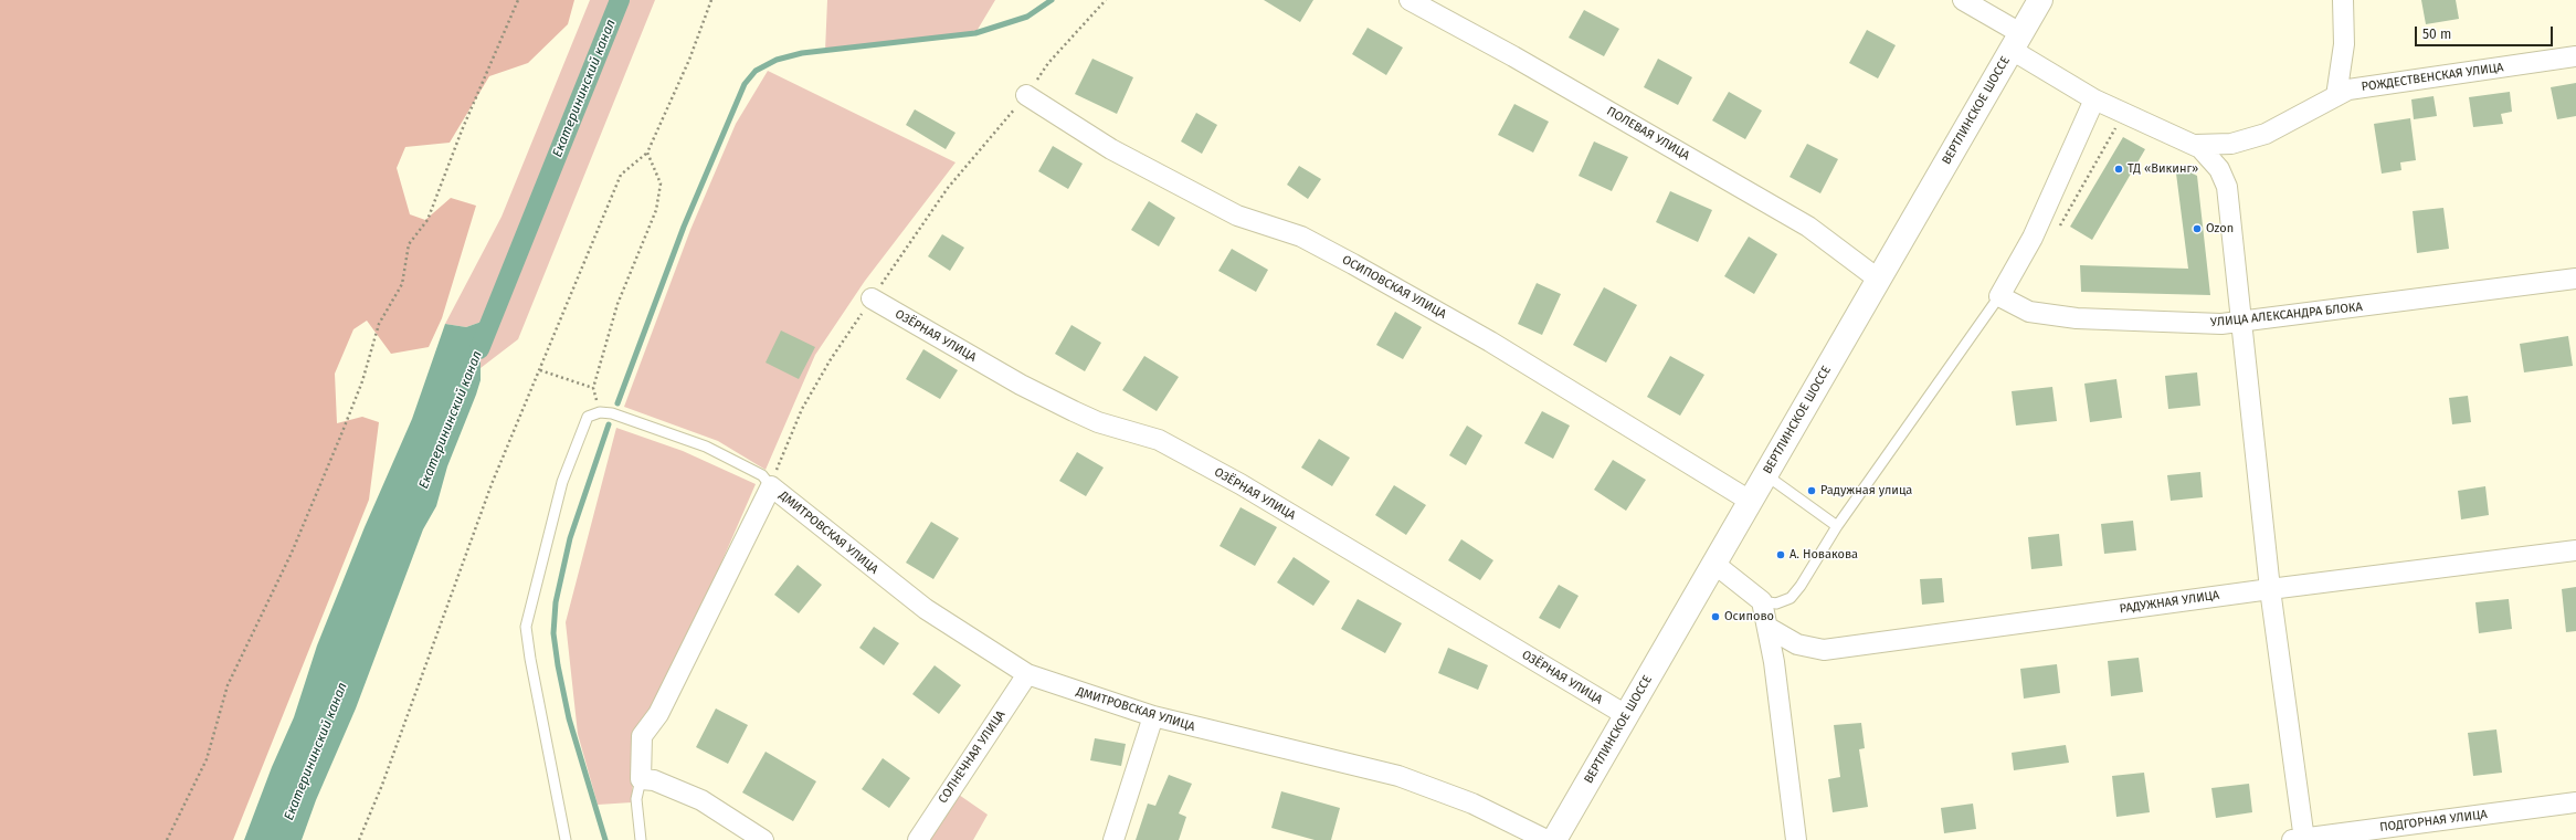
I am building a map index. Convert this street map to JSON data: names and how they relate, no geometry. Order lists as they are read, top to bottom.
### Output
{
  "streets": {
    "main road": ["ВЕРТЛИНСКОЕ ШОССЕ"],
    "street": [
      "РОЖДЕСТВЕНСКАЯ УЛИЦА",
      "ПОЛЕВАЯ УЛИЦА",
      "ОСИПОВСКАЯ УЛИЦА",
      "УЛИЦА АЛЕКСАНДРА БЛОКА",
      "ОЗЁРНАЯ УЛИЦА",
      "ДМИТРОВСКАЯ УЛИЦА",
      "РАДУЖНАЯ УЛИЦА",
      "СОЛНЕЧНАЯ УЛИЦА",
      "ПОДГОРНАЯ УЛИЦА"
    ]
  },
  "crossings": [
    ["ВЕРТЛИНСКОЕ ШОССЕ", "ПОЛЕВАЯ УЛИЦА"],
    ["ВЕРТЛИНСКОЕ ШОССЕ", "ОСИПОВСКАЯ УЛИЦА"],
    ["ВЕРТЛИНСКОЕ ШОССЕ", "ОЗЁРНАЯ УЛИЦА"],
    ["ДМИТРОВСКАЯ УЛИЦА", "СОЛНЕЧНАЯ УЛИЦА"]
  ],
  "water": ["Екатерининский канал"],
  "places": [
    "ТД «Викинг»",
    "Ozon",
    "Радужная улица",
    "А. Новакова",
    "Осипово"
  ],
  "scale_bar": "50 m"
}
